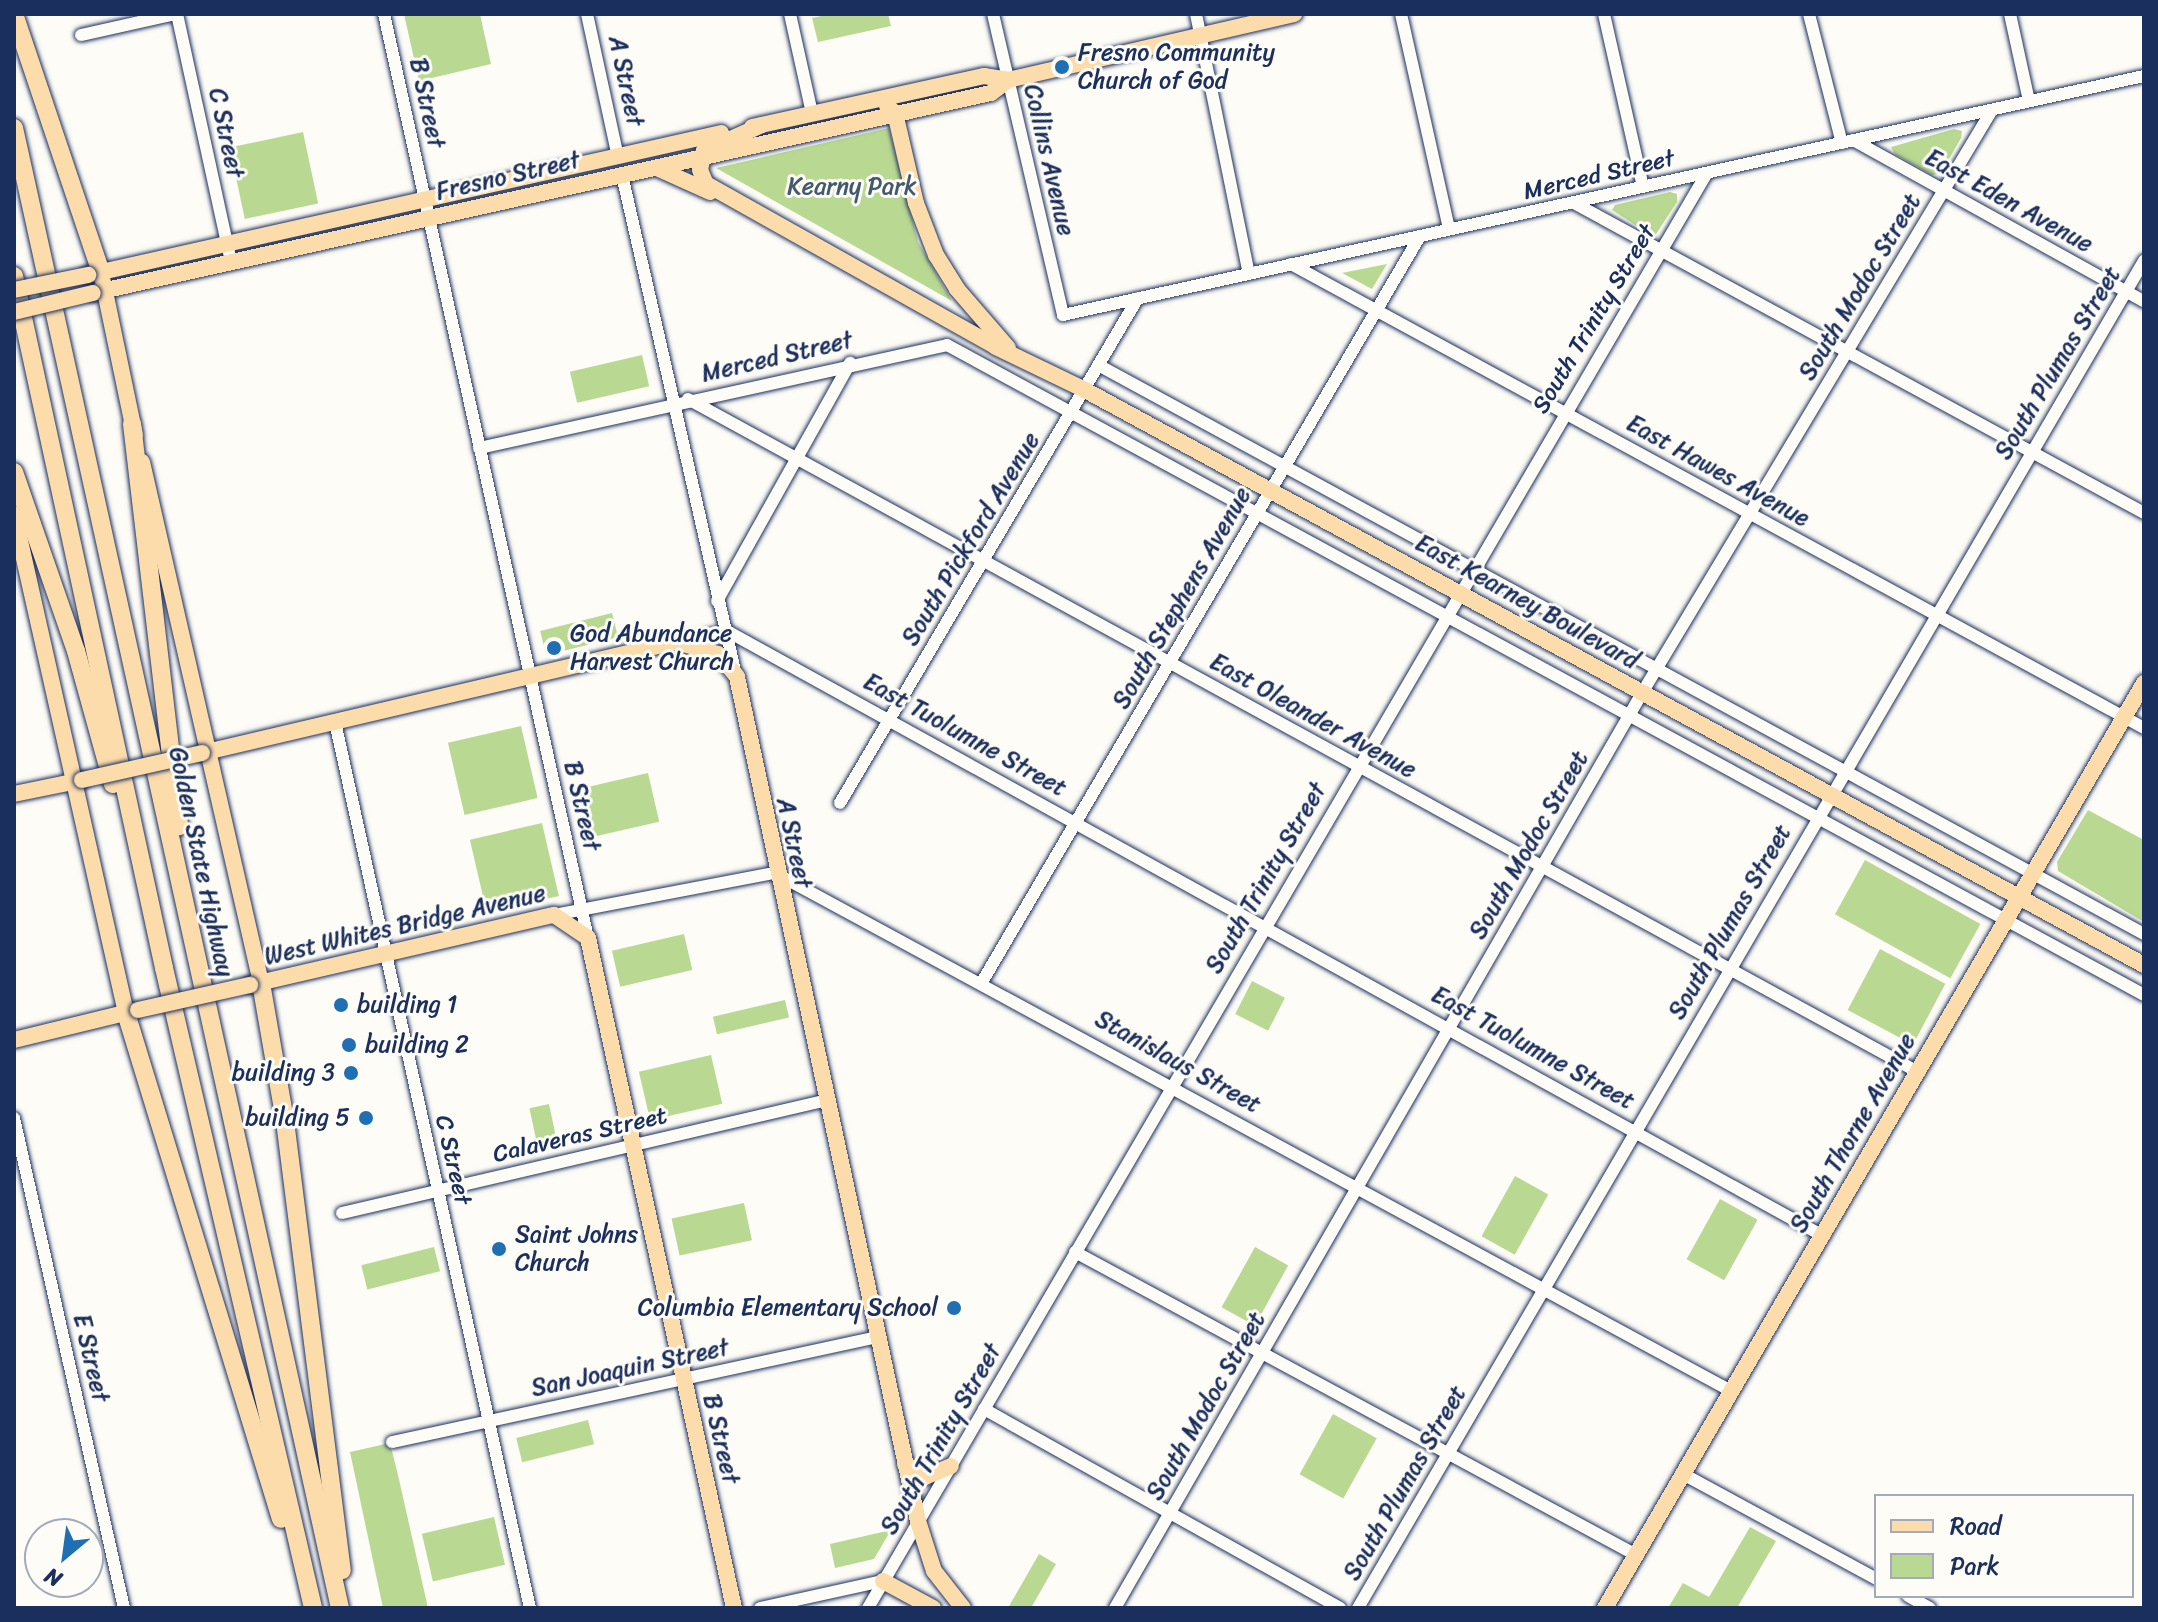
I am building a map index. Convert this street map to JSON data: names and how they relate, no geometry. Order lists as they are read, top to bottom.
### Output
{
  "streets": {
    "highway": ["Golden State Highway"],
    "main road": [
      "A Street",
      "B Street",
      "Fresno Street",
      "East Kearney Boulevard",
      "West Whites Bridge Avenue",
      "South Thorne Avenue"
    ],
    "street": [
      "C Street",
      "Collins Avenue",
      "Merced Street",
      "East Eden Avenue",
      "South Modoc Street",
      "South Trinity Street",
      "South Plumas Street",
      "East Hawes Avenue",
      "South Pickford Avenue",
      "South Stephens Avenue",
      "East Oleander Avenue",
      "East Tuolumne Street",
      "Stanislaus Street",
      "Calaveras Street",
      "E Street",
      "San Joaquin Street"
    ]
  },
  "crossings": [
    ["A Street", "Merced Street"],
    ["A Street", "Fresno Street"],
    ["A Street", "South Trinity Street"],
    ["A Street", "East Tuolumne Street"],
    ["A Street", "Stanislaus Street"],
    ["A Street", "Calaveras Street"],
    ["A Street", "San Joaquin Street"],
    ["B Street", "Merced Street"],
    ["B Street", "Fresno Street"],
    ["B Street", "West Whites Bridge Avenue"],
    ["B Street", "Calaveras Street"],
    ["B Street", "San Joaquin Street"],
    ["C Street", "Fresno Street"],
    ["C Street", "West Whites Bridge Avenue"],
    ["C Street", "Calaveras Street"],
    ["C Street", "San Joaquin Street"],
    ["Collins Avenue", "Merced Street"],
    ["Collins Avenue", "Fresno Street"],
    ["Merced Street", "East Eden Avenue"],
    ["Merced Street", "South Modoc Street"],
    ["Merced Street", "South Trinity Street"],
    ["Merced Street", "East Hawes Avenue"],
    ["Merced Street", "South Pickford Avenue"],
    ["Merced Street", "South Stephens Avenue"],
    ["Merced Street", "East Kearney Boulevard"],
    ["Merced Street", "East Oleander Avenue"],
    ["Fresno Street", "East Kearney Boulevard"],
    ["East Eden Avenue", "South Modoc Street"],
    ["East Eden Avenue", "South Plumas Street"],
    ["South Modoc Street", "East Hawes Avenue"],
    ["South Modoc Street", "East Kearney Boulevard"],
    ["South Modoc Street", "East Oleander Avenue"],
    ["South Modoc Street", "East Tuolumne Street"],
    ["South Modoc Street", "Stanislaus Street"],
    ["South Trinity Street", "East Hawes Avenue"],
    ["South Trinity Street", "East Kearney Boulevard"],
    ["South Trinity Street", "East Oleander Avenue"],
    ["South Trinity Street", "East Tuolumne Street"],
    ["South Trinity Street", "Stanislaus Street"],
    ["South Plumas Street", "East Hawes Avenue"],
    ["South Plumas Street", "East Kearney Boulevard"],
    ["South Plumas Street", "East Oleander Avenue"],
    ["South Plumas Street", "East Tuolumne Street"],
    ["South Plumas Street", "Stanislaus Street"],
    ["East Hawes Avenue", "South Stephens Avenue"],
    ["East Hawes Avenue", "South Thorne Avenue"],
    ["South Pickford Avenue", "East Kearney Boulevard"],
    ["South Pickford Avenue", "East Oleander Avenue"],
    ["South Pickford Avenue", "East Tuolumne Street"],
    ["South Stephens Avenue", "East Kearney Boulevard"],
    ["South Stephens Avenue", "East Oleander Avenue"],
    ["South Stephens Avenue", "East Tuolumne Street"],
    ["South Stephens Avenue", "Stanislaus Street"],
    ["East Kearney Boulevard", "South Thorne Avenue"],
    ["East Oleander Avenue", "South Thorne Avenue"],
    ["East Tuolumne Street", "South Thorne Avenue"],
    ["Stanislaus Street", "South Thorne Avenue"]
  ],
  "parks": ["Kearny Park"],
  "places": [
    "Fresno Community Church of God",
    "God Abundance Harvest Church",
    "building 1",
    "building 2",
    "building 3",
    "building 5",
    "Saint Johns Church",
    "Columbia Elementary School"
  ],
  "legend": ["Road", "Park"],
  "north": "bottom left"
}
